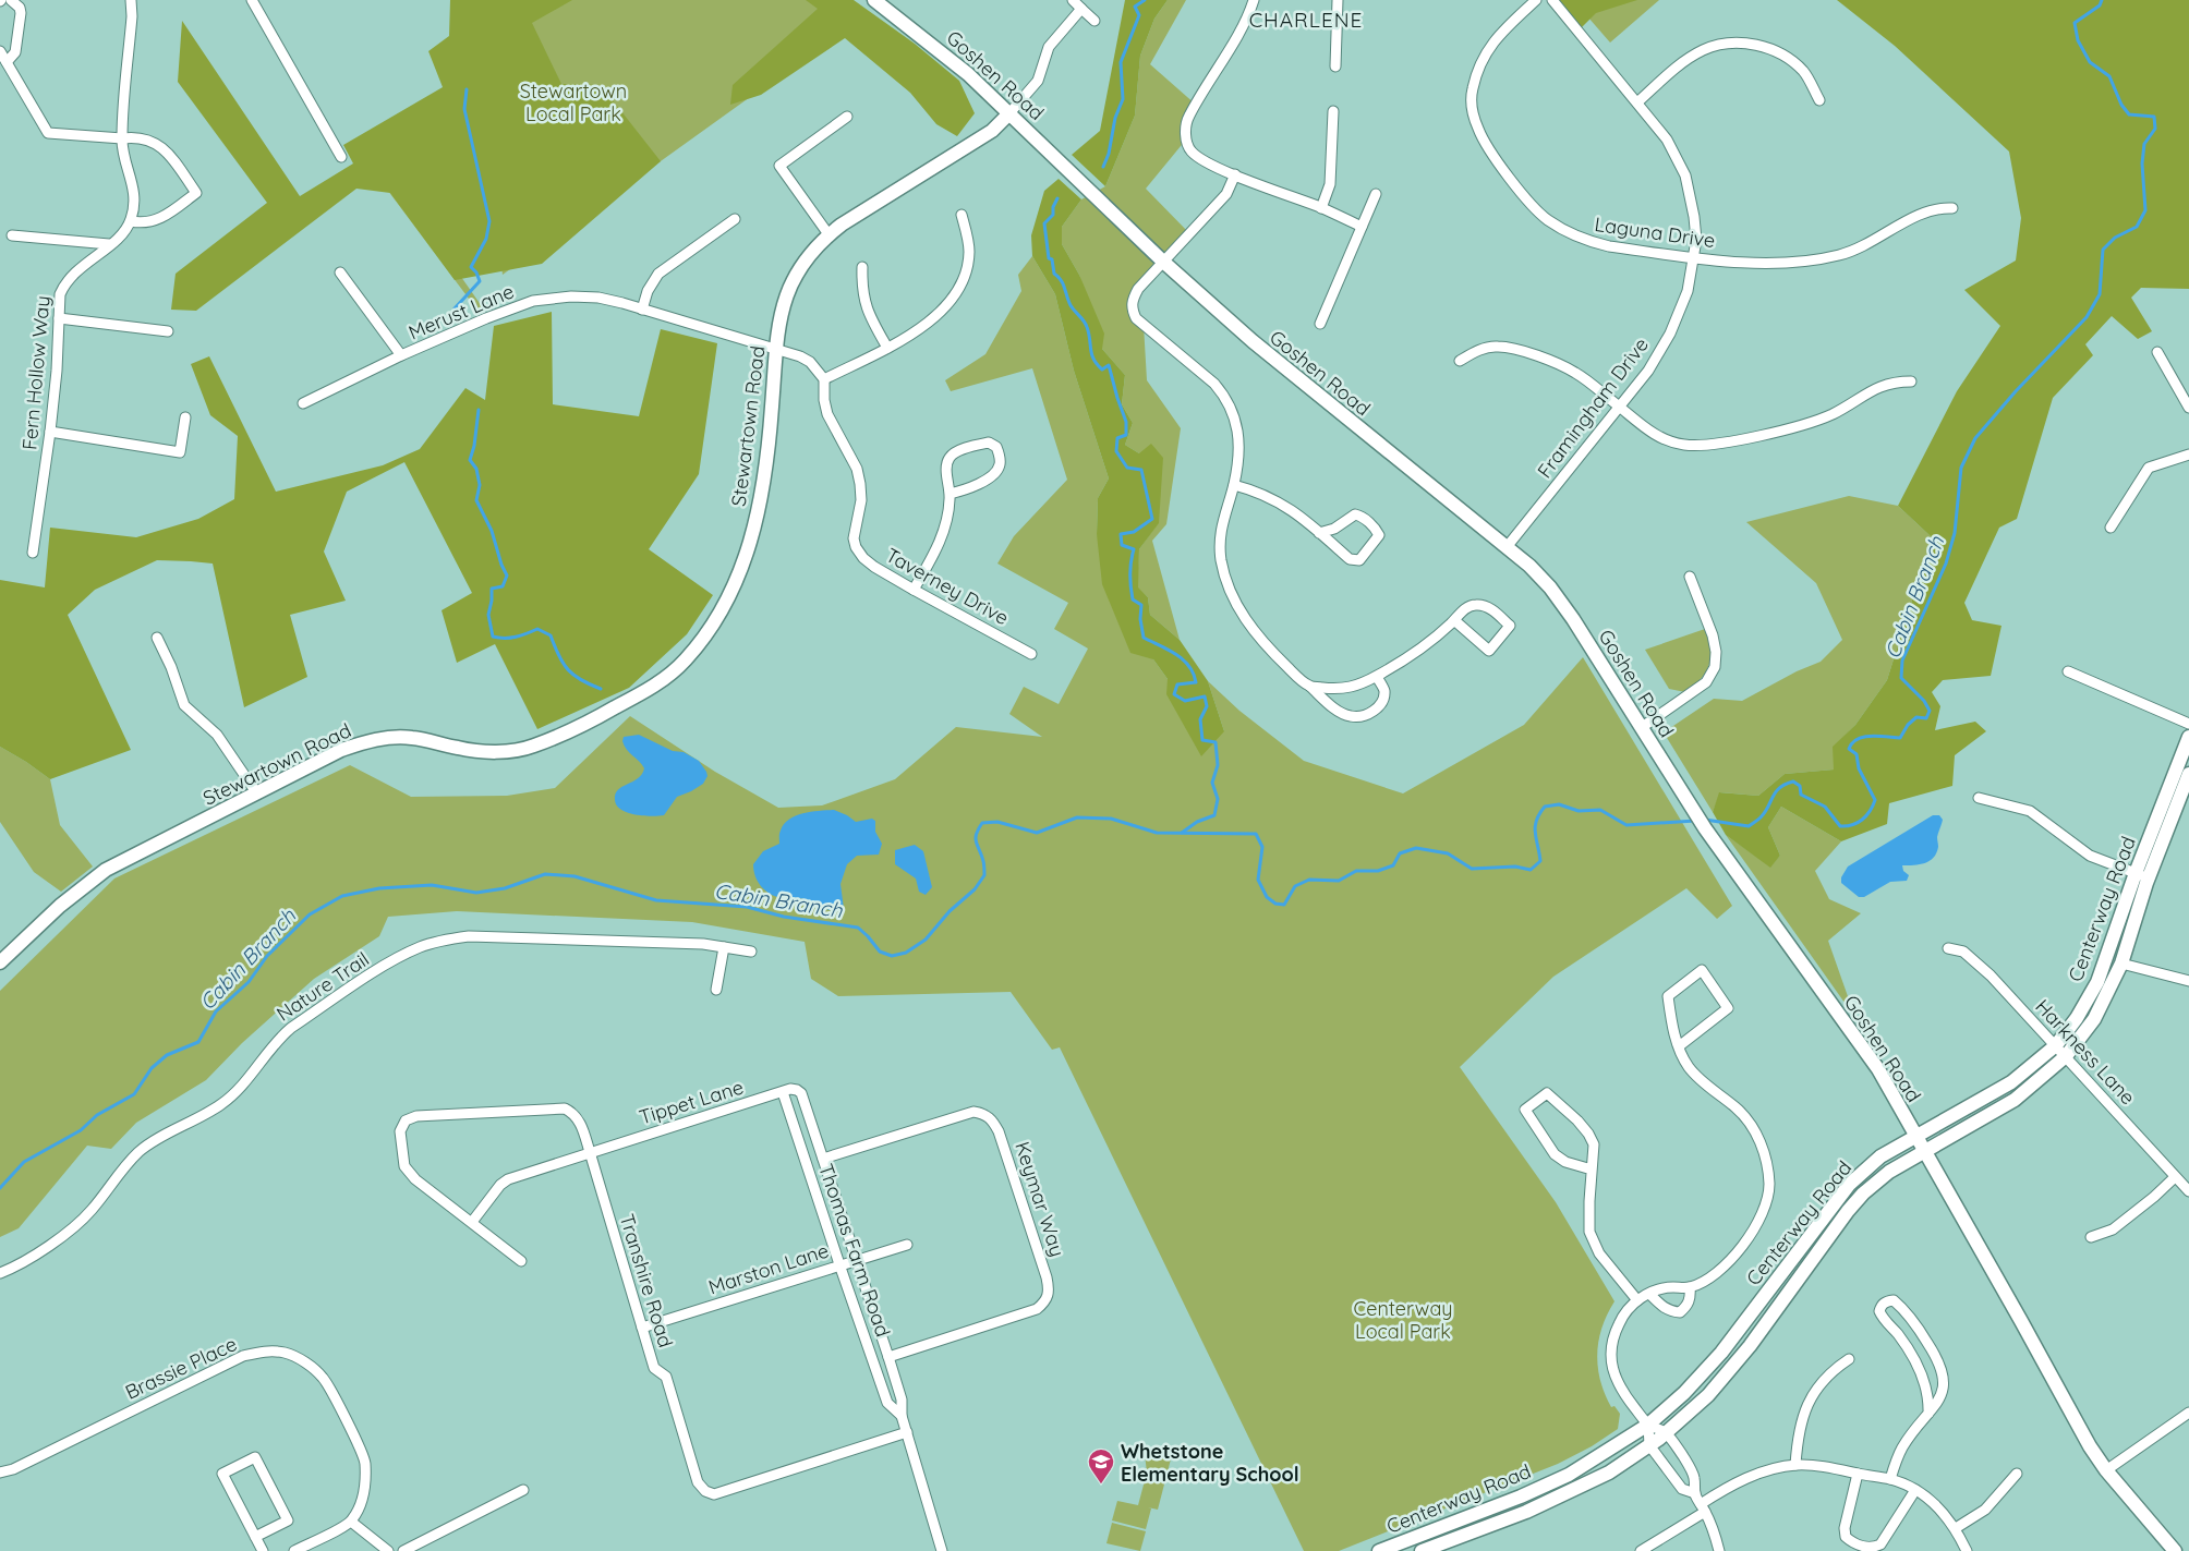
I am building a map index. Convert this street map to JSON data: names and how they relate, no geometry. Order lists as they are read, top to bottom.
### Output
{
  "streets": {
    "street": [
      "Goshen Road",
      "Laguna Drive",
      "Merust Lane",
      "Fern Hollow Way",
      "Framingham Drive",
      "Stewartown Road",
      "Taverney Drive",
      "Centerway Road",
      "Nature Trail",
      "Harkness Lane",
      "Tippet Lane",
      "Keymar Way",
      "Thomas Farm Road",
      "Marston Lane",
      "Transhire Road",
      "Brassie Place"
    ]
  },
  "crossings": [
    ["Goshen Road", "Framingham Drive"],
    ["Goshen Road", "Stewartown Road"],
    ["Goshen Road", "Centerway Road"],
    ["Laguna Drive", "Framingham Drive"],
    ["Merust Lane", "Stewartown Road"],
    ["Centerway Road", "Harkness Lane"],
    ["Tippet Lane", "Thomas Farm Road"],
    ["Tippet Lane", "Transhire Road"],
    ["Keymar Way", "Thomas Farm Road"],
    ["Thomas Farm Road", "Marston Lane"],
    ["Thomas Farm Road", "Transhire Road"],
    ["Marston Lane", "Transhire Road"]
  ],
  "districts": ["CHARLENE"],
  "water": ["Cabin Branch"],
  "parks": ["Stewartown Local Park", "Centerway Local Park"],
  "places": {
    "school or university": ["Whetstone Elementary School"]
  }
}
